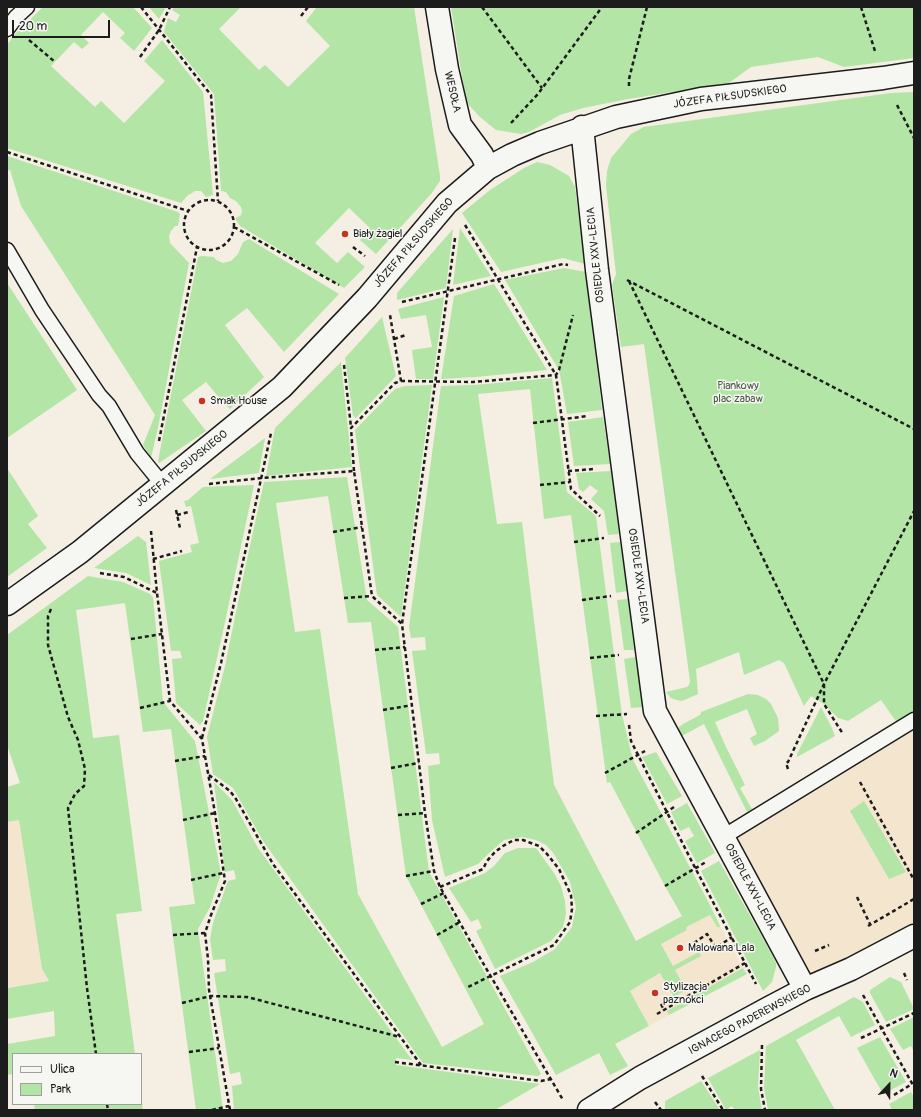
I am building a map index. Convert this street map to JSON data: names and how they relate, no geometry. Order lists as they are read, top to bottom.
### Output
{
  "streets": {
    "street": [
      "WESOŁA",
      "JÓZEFA PIŁSUDSKIEGO",
      "OSIEDLE XXV-LECIA",
      "IGNACEGO PADEREWSKIEGO"
    ]
  },
  "crossings": [
    ["WESOŁA", "JÓZEFA PIŁSUDSKIEGO"],
    ["JÓZEFA PIŁSUDSKIEGO", "OSIEDLE XXV-LECIA"],
    ["OSIEDLE XXV-LECIA", "IGNACEGO PADEREWSKIEGO"]
  ],
  "parks": ["Piankowy plac zabaw"],
  "places": [
    "Biały żagiel",
    "Smak House",
    "Malowana Lala",
    "Stylizacja paznokci"
  ],
  "legend": ["Ulica", "Park"],
  "scale_bar": "20 m",
  "north": "top"
}
